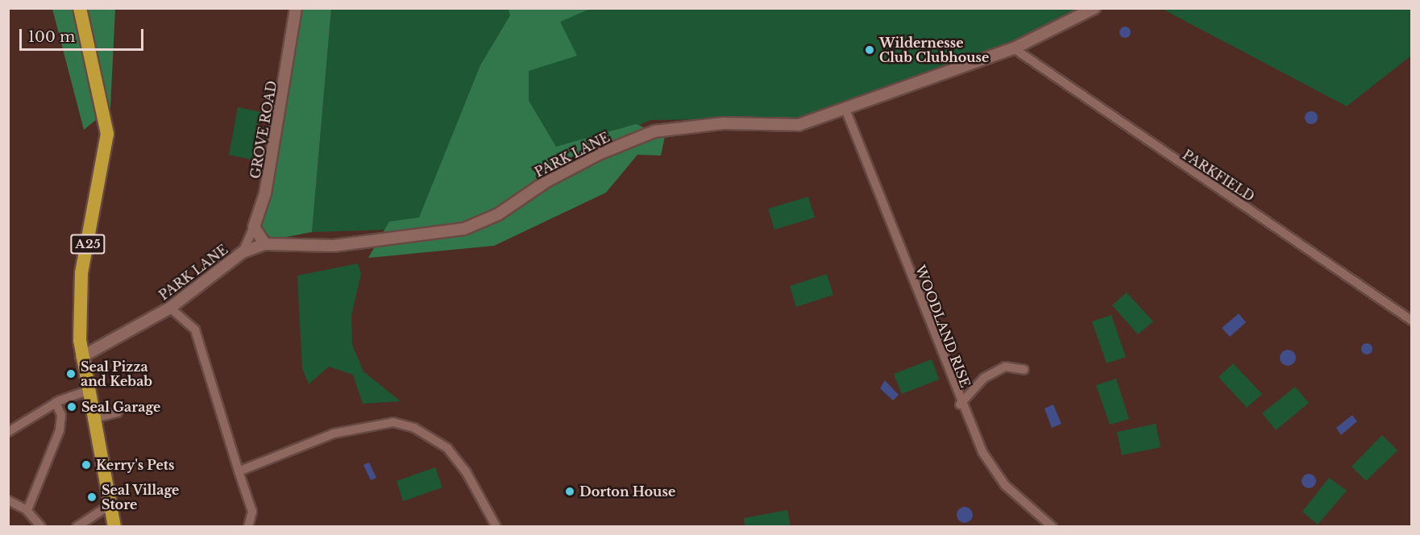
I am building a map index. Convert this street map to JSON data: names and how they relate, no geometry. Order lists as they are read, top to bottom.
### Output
{
  "streets": {
    "highway": ["A25"],
    "street": [
      "GROVE ROAD",
      "PARK LANE",
      "PARKFIELD",
      "WOODLAND RISE"
    ]
  },
  "crossings": [
    ["GROVE ROAD", "PARK LANE"],
    ["PARK LANE", "PARKFIELD"],
    ["PARK LANE", "A25"],
    ["PARK LANE", "WOODLAND RISE"]
  ],
  "places": [
    "Wildernesse Club Clubhouse",
    "Seal Pizza and Kebab",
    "Seal Garage",
    "Kerry's Pets",
    "Dorton House",
    "Seal Village Store"
  ],
  "scale_bar": "100 m"
}
